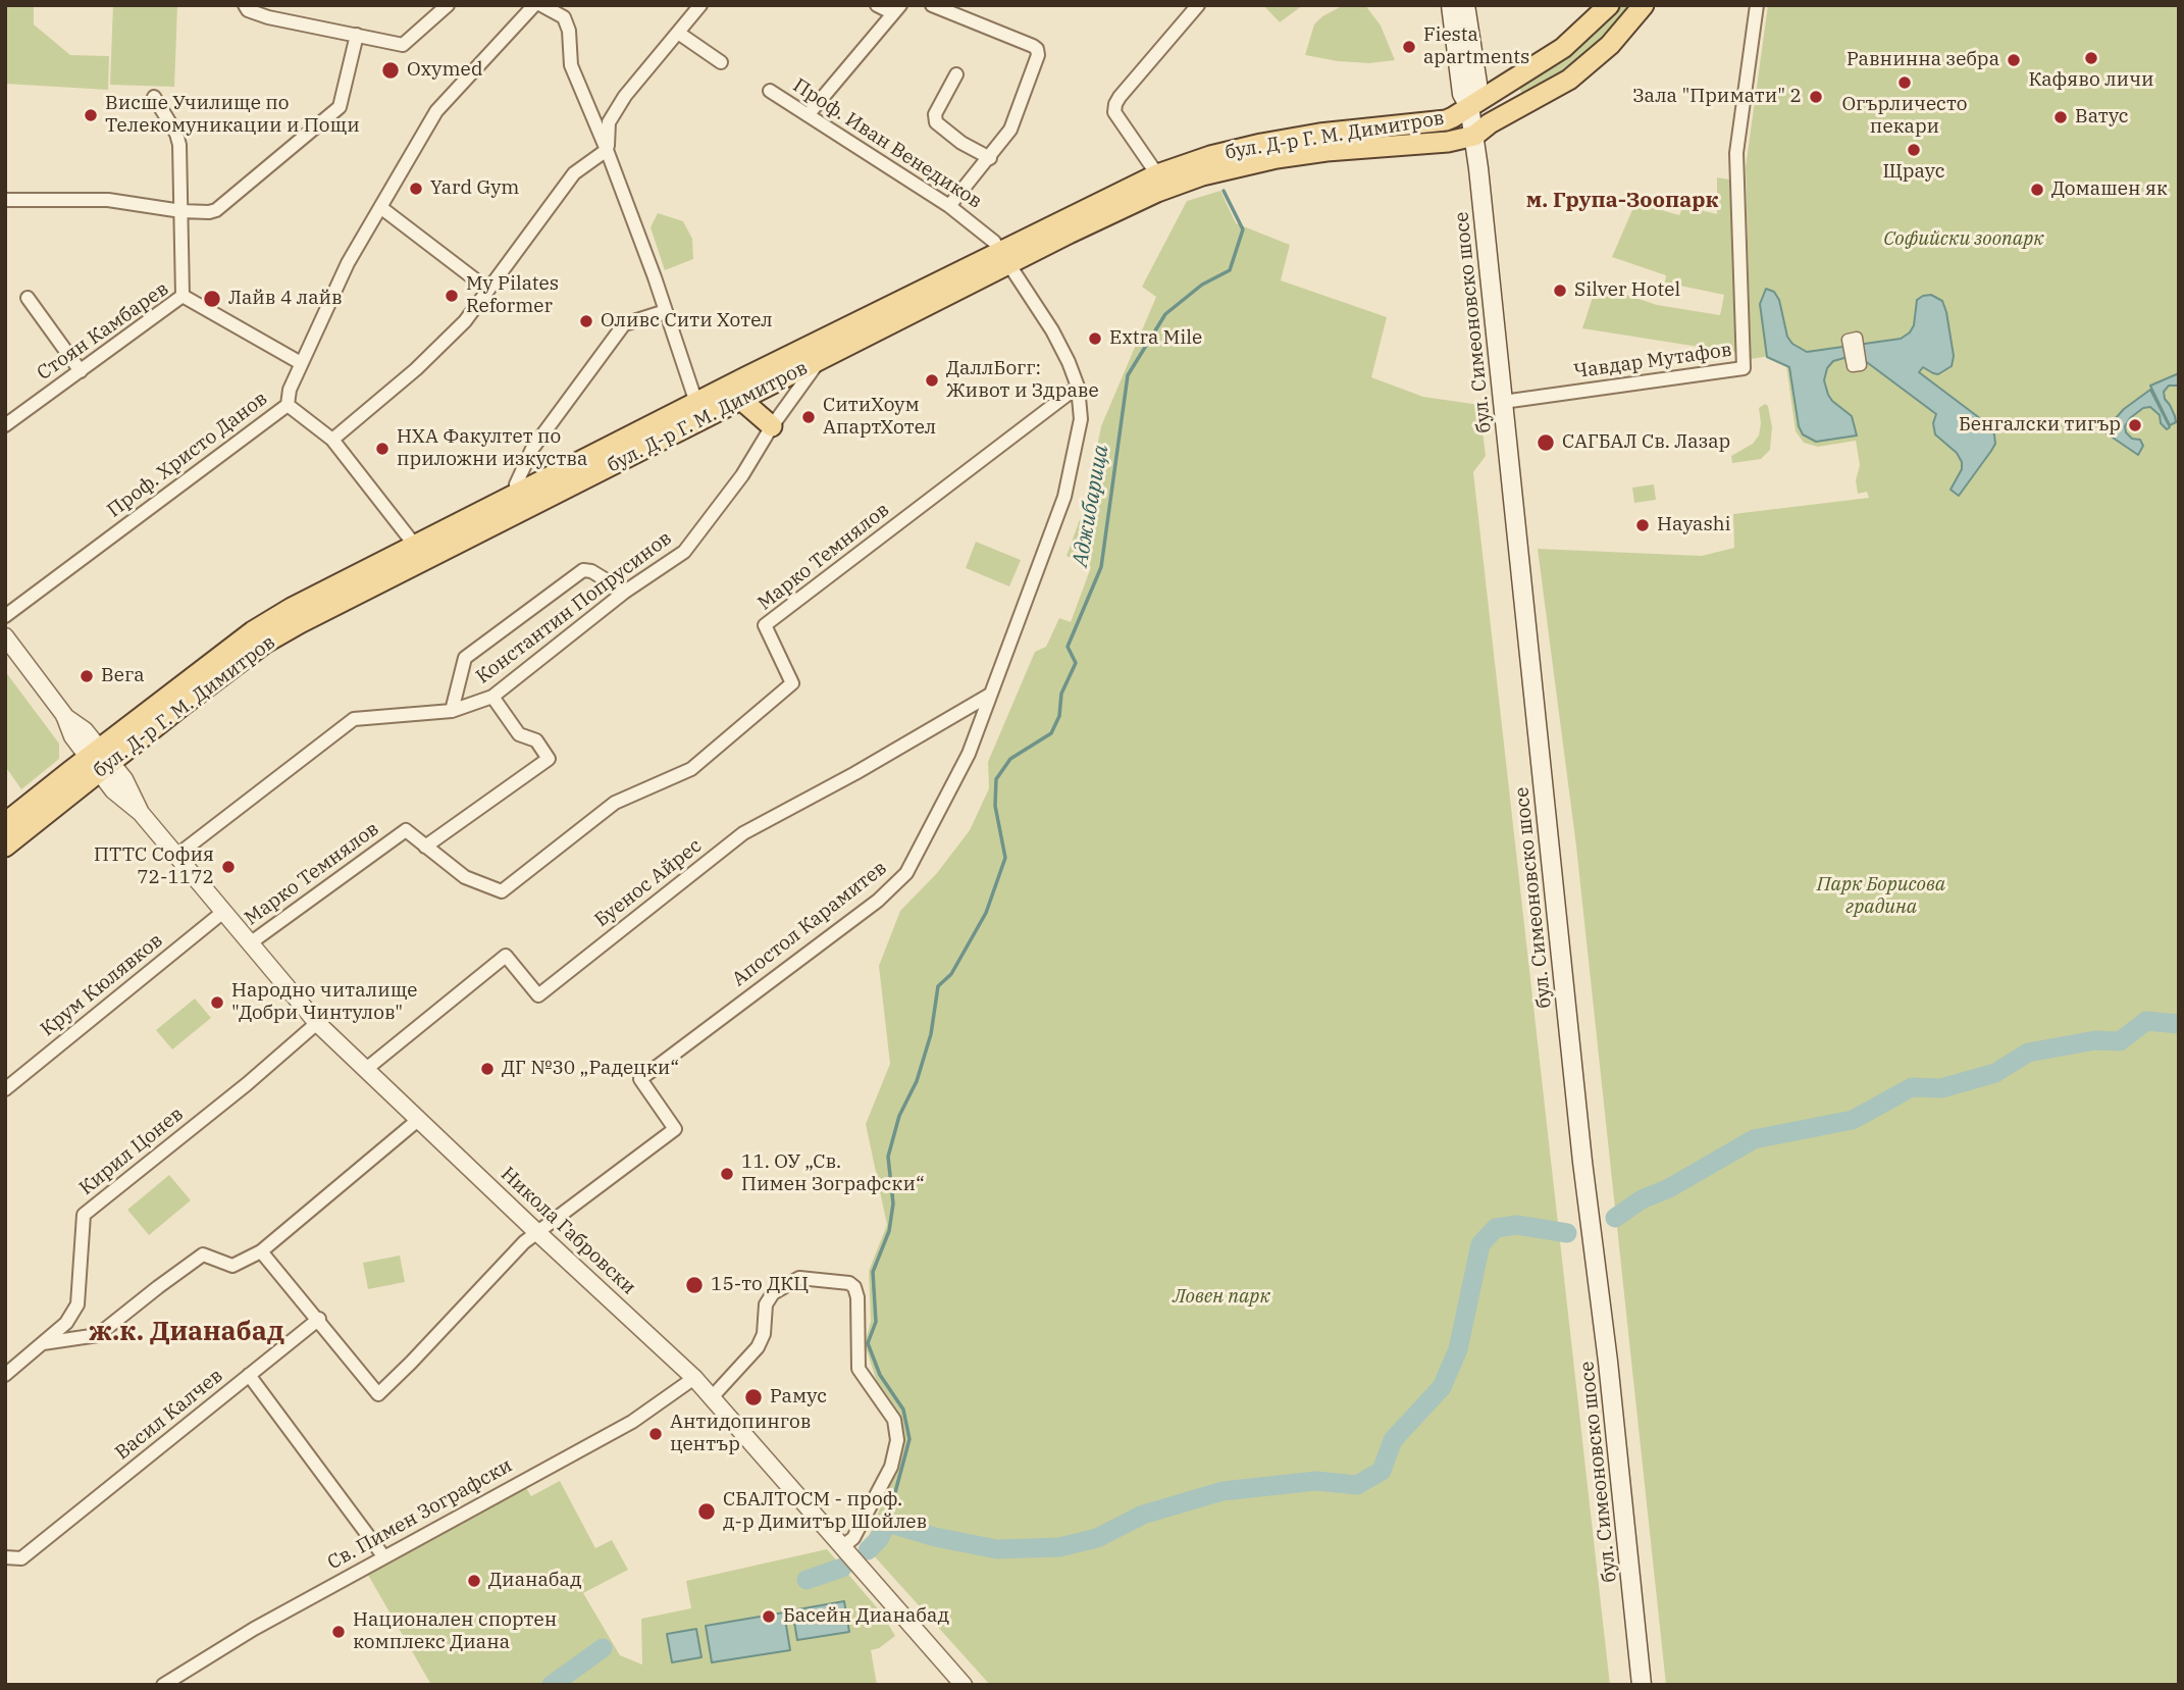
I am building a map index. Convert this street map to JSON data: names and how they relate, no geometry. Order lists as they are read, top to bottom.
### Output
{
  "streets": {
    "main road": ["бул. Д-р Г. М. Димитров", "бул. Симеоновско шосе"],
    "street": [
      "Проф. Иван Венедиков",
      "Стоян Камбарев",
      "Чавдар Мутафов",
      "Проф. Христо Данов",
      "Марко Темнялов",
      "Константин Попрусинов",
      "Буенос Айрес",
      "Апостол Карамитев",
      "Крум Кюлявков",
      "Кирил Цонев",
      "Никола Габровски",
      "Васил Калчев",
      "Св. Пимен Зографски"
    ]
  },
  "crossings": [
    ["бул. Д-р Г. М. Димитров", "Проф. Иван Венедиков"],
    ["бул. Д-р Г. М. Димитров", "бул. Симеоновско шосе"],
    ["бул. Д-р Г. М. Димитров", "Константин Попрусинов"],
    ["бул. Д-р Г. М. Димитров", "Апостол Карамитев"],
    ["бул. Д-р Г. М. Димитров", "Никола Габровски"],
    ["Проф. Иван Венедиков", "Апостол Карамитев"],
    ["бул. Симеоновско шосе", "Чавдар Мутафов"],
    ["Стоян Камбарев", "Проф. Христо Данов"],
    ["Марко Темнялов", "Апостол Карамитев"],
    ["Марко Темнялов", "Никола Габровски"],
    ["Константин Попрусинов", "Никола Габровски"],
    ["Буенос Айрес", "Апостол Карамитев"],
    ["Буенос Айрес", "Никола Габровски"],
    ["Апостол Карамитев", "Никола Габровски"],
    ["Апостол Карамитев", "Васил Калчев"],
    ["Крум Кюлявков", "Никола Габровски"],
    ["Кирил Цонев", "Никола Габровски"],
    ["Никола Габровски", "Св. Пимен Зографски"]
  ],
  "districts": ["м. Група-Зоопарк", "ж.к. Дианабад"],
  "water": ["Аджибарица"],
  "parks": ["Софийски зоопарк", "Парк Борисова градина", "Ловен парк"],
  "places": [
    "Fiesta apartments",
    "Кафяво личи",
    "Равнинна зебра",
    "Oxymed",
    "Огърличесто пекари",
    "Зала \"Примати\" 2",
    "Висше Училище по Телекомуникации и Пощи",
    "Ватус",
    "Щраус",
    "Yard Gym",
    "Домашен як",
    "Silver Hotel",
    "My Pilates Reformer",
    "Лайв 4 лайв",
    "Оливс Сити Хотел",
    "Extra Mile",
    "ДаллБогг: Живот и Здраве",
    "СитиХоум АпартХотел",
    "Бенгалски тигър",
    "САГБАЛ Св. Лазар",
    "НХА Факултет по приложни изкуства",
    "Hayashi",
    "Вега",
    "ПТТС София 72-1172",
    "Народно читалище \"Добри Чинтулов\"",
    "ДГ №30 „Радецки“",
    "11. ОУ „Св. Пимен Зографски“",
    "15-то ДКЦ",
    "Рамус",
    "Антидопингов център",
    "СБАЛТОСМ - проф. д-р Димитър Шойлев",
    "Дианабад",
    "Басейн Дианабад",
    "Национален спортен комплекс Диана"
  ]
}
